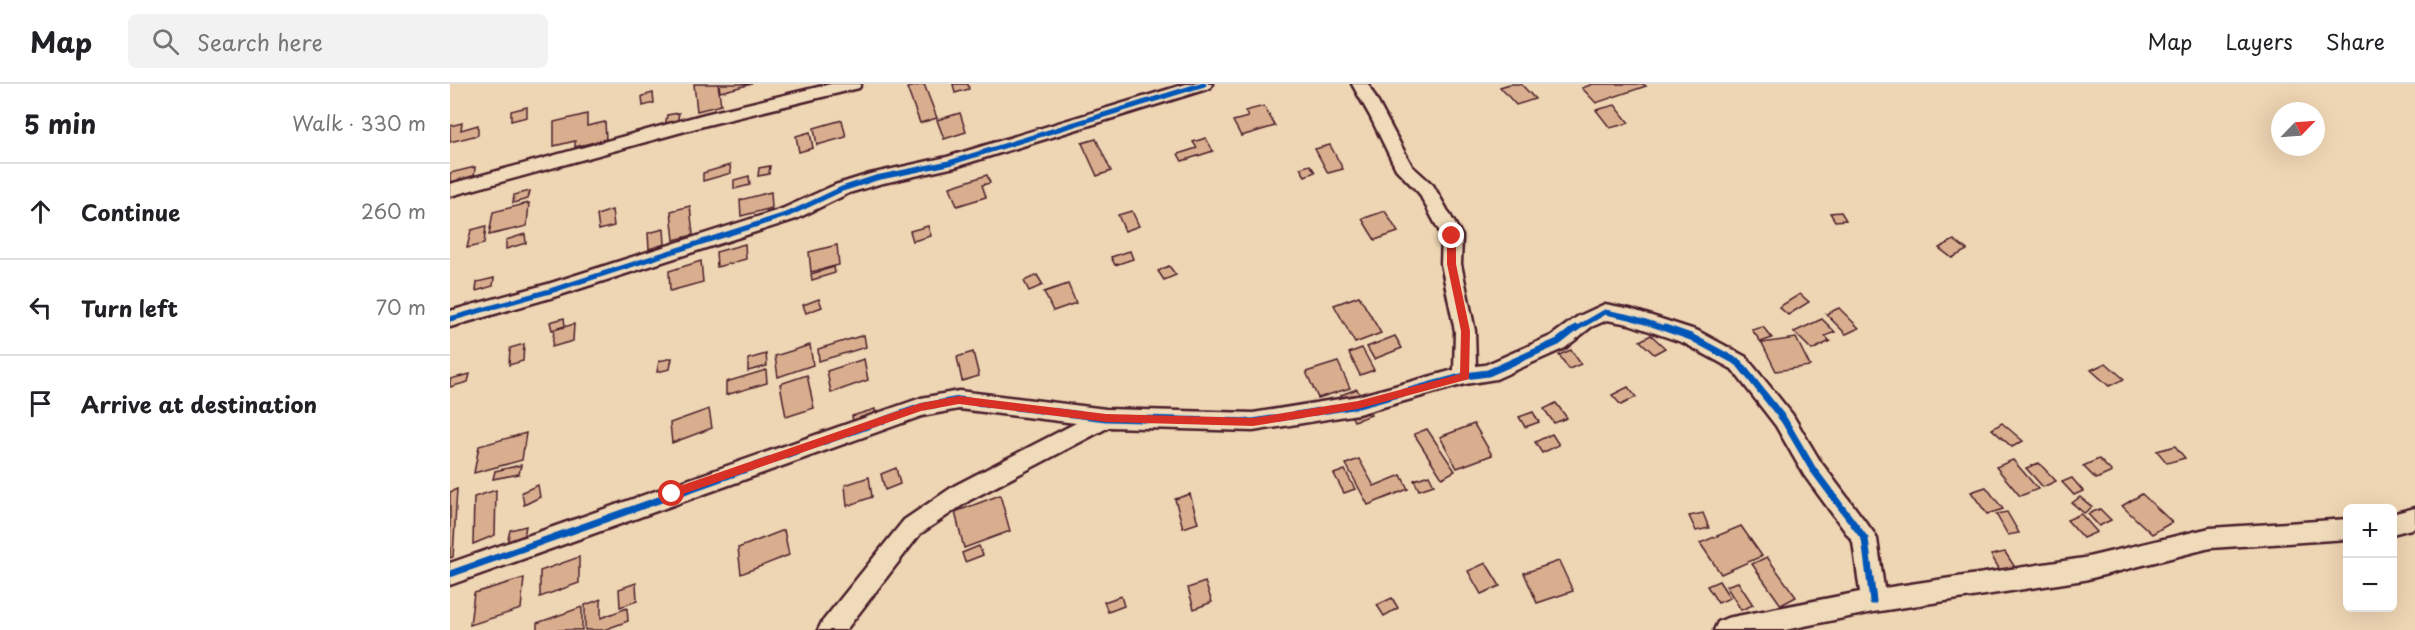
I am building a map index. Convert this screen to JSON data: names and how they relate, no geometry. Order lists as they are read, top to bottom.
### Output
{
  "north": "top right",
  "page": {
    "header": "Map",
    "search": "Search here",
    "nav": ["Map", "Layers", "Share"],
    "heading": ["5 min", "Walk · 330 m"],
    "list": [
      ["Continue", "260 m"],
      ["Turn left", "70 m"],
      "Arrive at destination"
    ],
    "map_buttons": ["+", "−"]
  }
}
